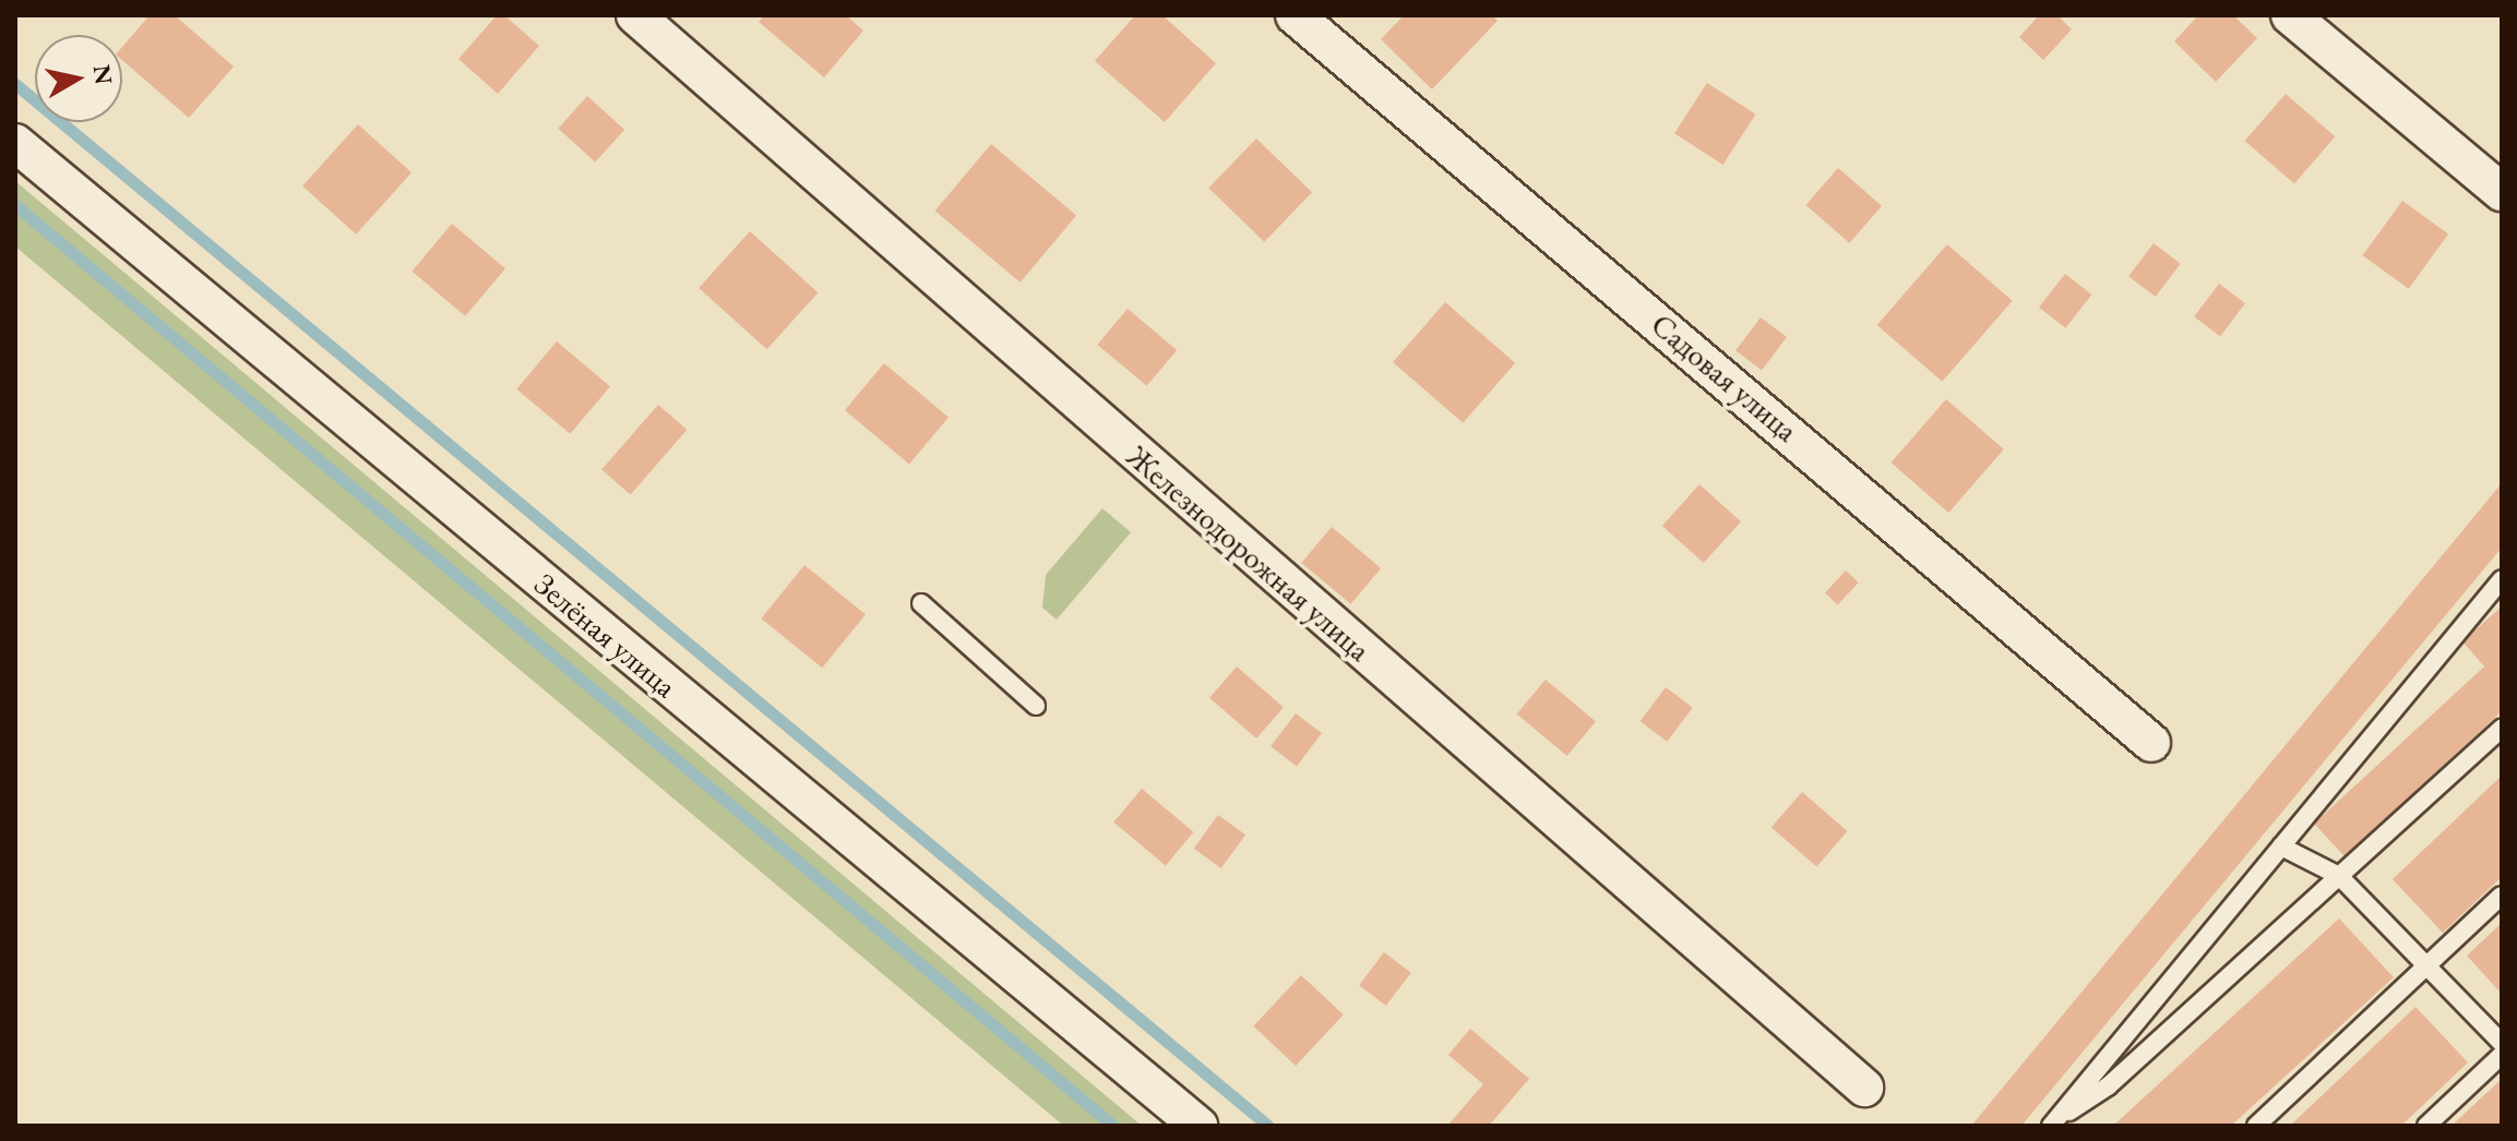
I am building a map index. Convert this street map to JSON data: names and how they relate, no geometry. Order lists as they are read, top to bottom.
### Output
{
  "streets": {
    "street": ["Садовая улица", "Железнодорожная улица", "Зелёная улица"]
  },
  "north": "right"
}
